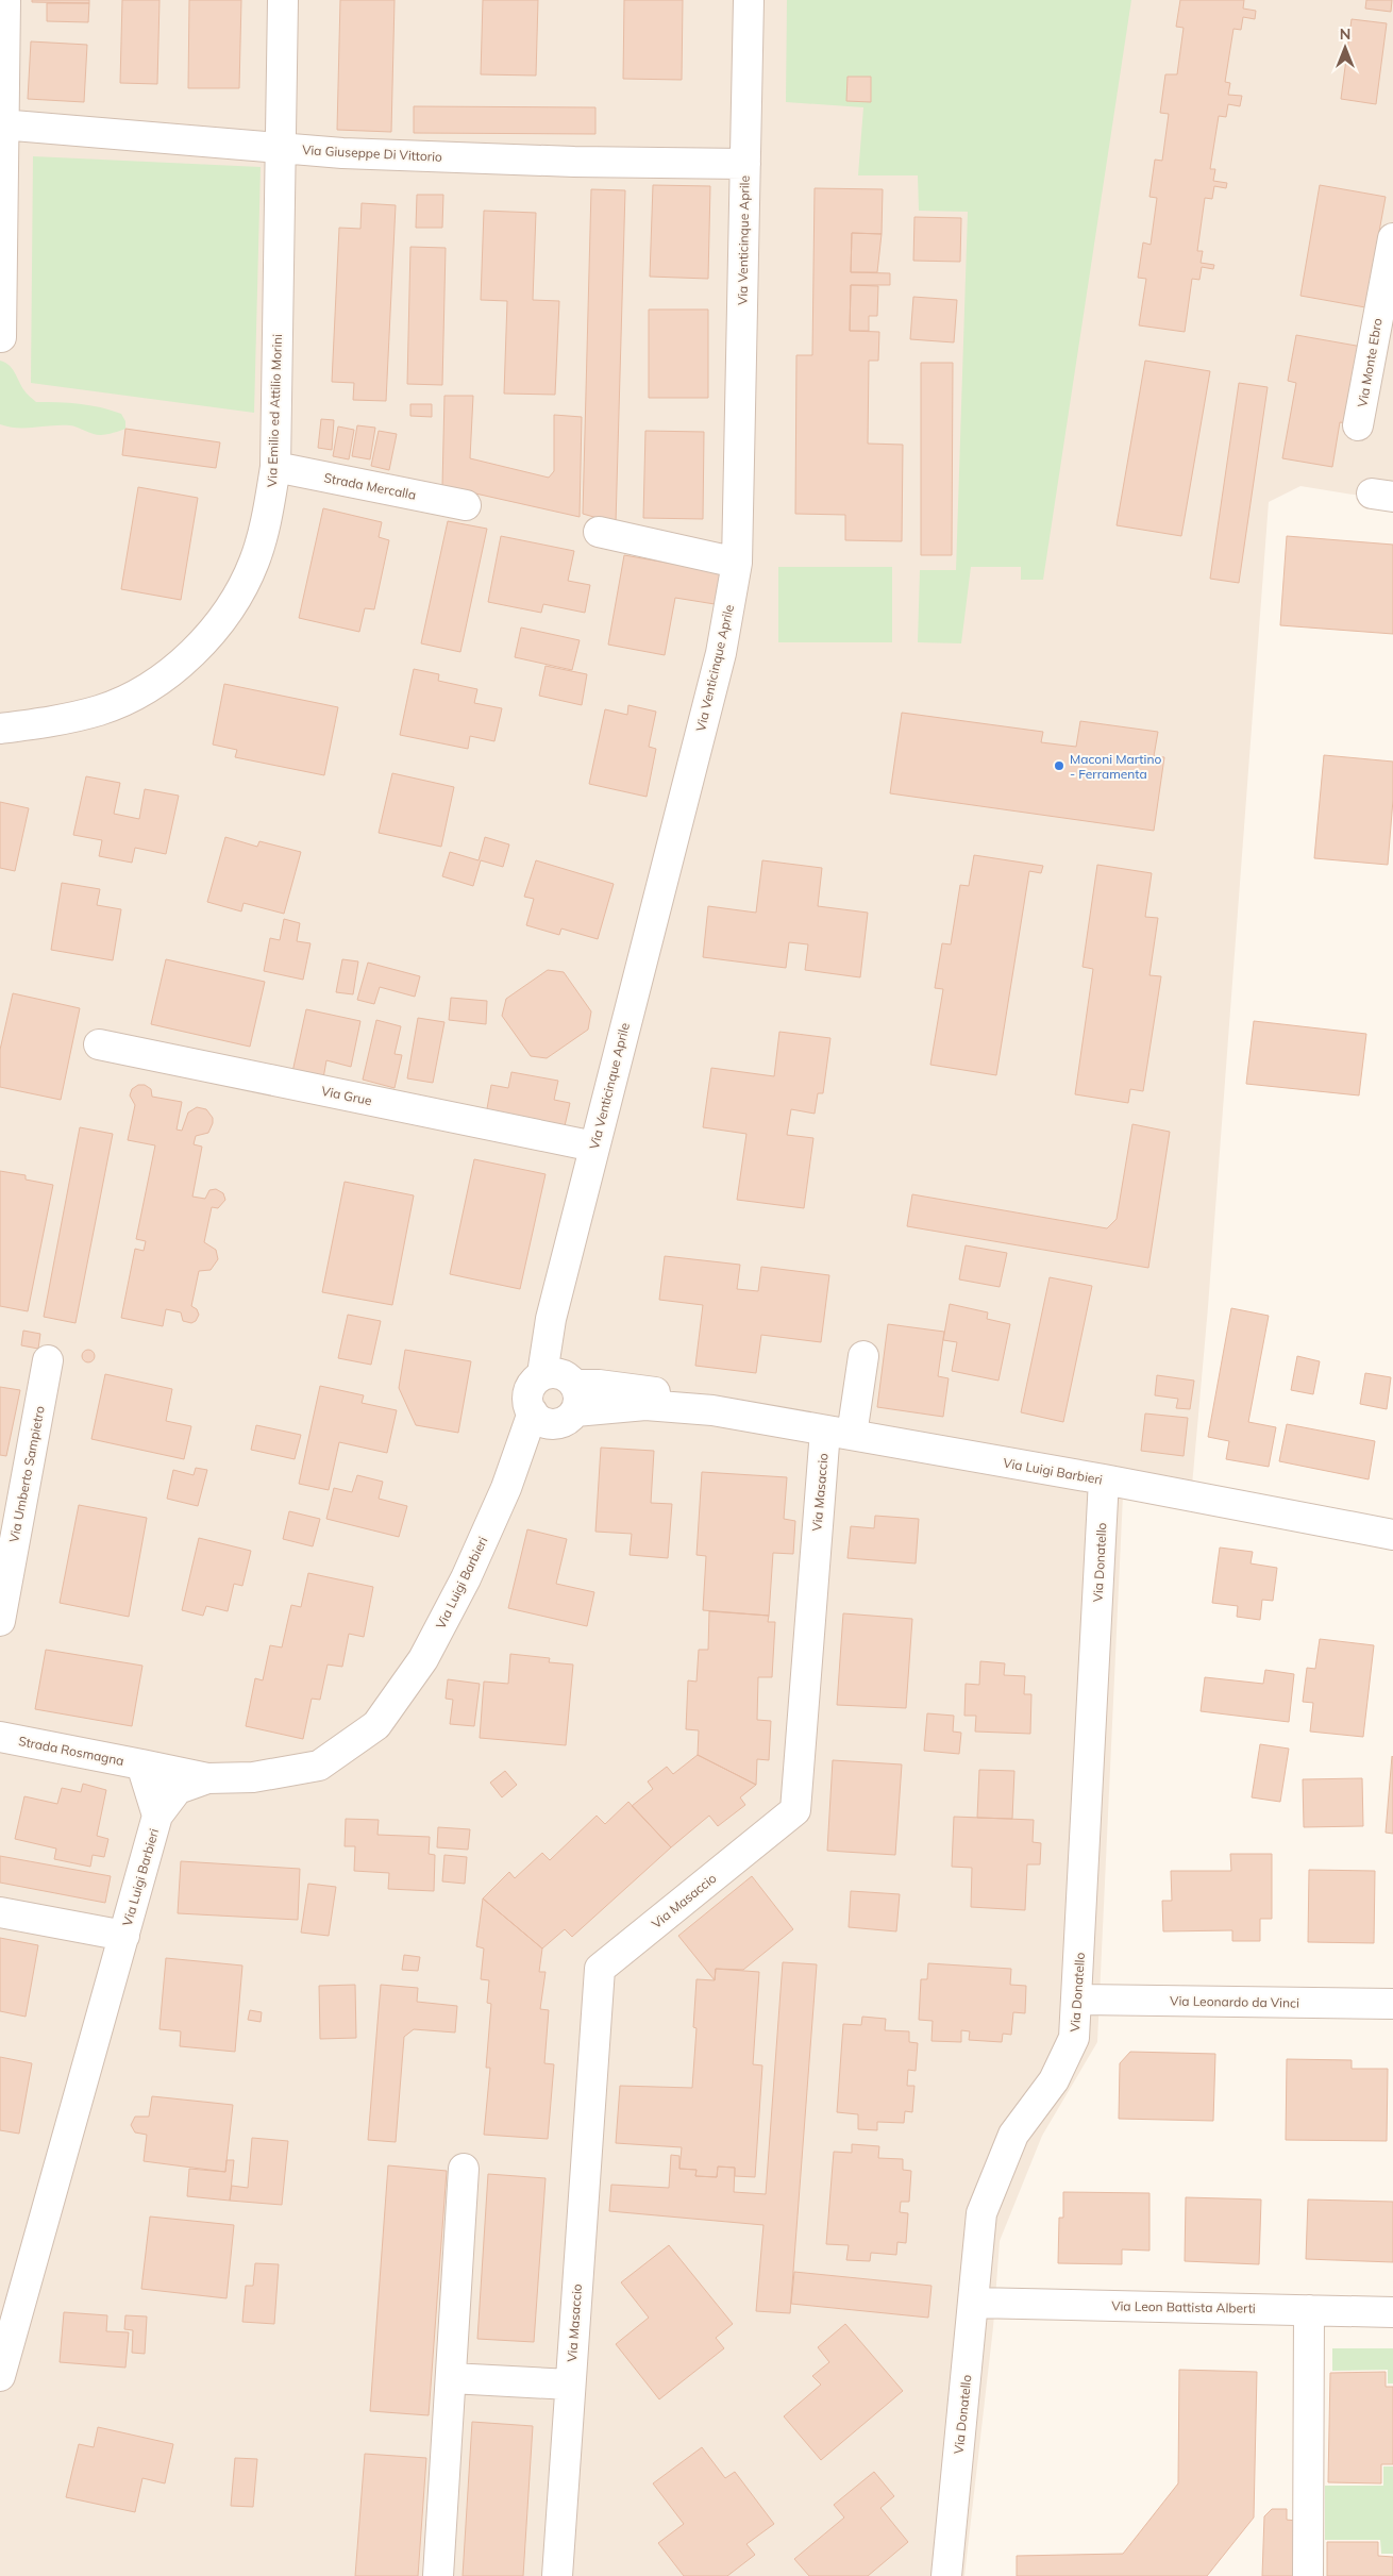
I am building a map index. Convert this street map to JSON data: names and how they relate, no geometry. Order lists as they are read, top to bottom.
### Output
{
  "streets": {
    "street": [
      "Via Giuseppe Di Vittorio",
      "Via Venticinque Aprile",
      "Via Monte Ebro",
      "Via Emilio ed Attilio Morini",
      "Strada Mercalla",
      "Via Grue",
      "Via Luigi Barbieri",
      "Via Umberto Sampietro",
      "Via Masaccio",
      "Via Donatello",
      "Strada Rosmagna",
      "Via Leonardo da Vinci",
      "Via Leon Battista Alberti"
    ]
  },
  "crossings": [
    ["Via Giuseppe Di Vittorio", "Via Venticinque Aprile"],
    ["Via Giuseppe Di Vittorio", "Via Emilio ed Attilio Morini"],
    ["Via Venticinque Aprile", "Via Grue"],
    ["Via Venticinque Aprile", "Via Luigi Barbieri"],
    ["Via Emilio ed Attilio Morini", "Strada Mercalla"],
    ["Via Luigi Barbieri", "Via Masaccio"],
    ["Via Luigi Barbieri", "Via Donatello"],
    ["Via Luigi Barbieri", "Strada Rosmagna"],
    ["Via Donatello", "Via Leonardo da Vinci"],
    ["Via Donatello", "Via Leon Battista Alberti"]
  ],
  "places": ["Maconi Martino - Ferramenta"],
  "north": "top"
}
